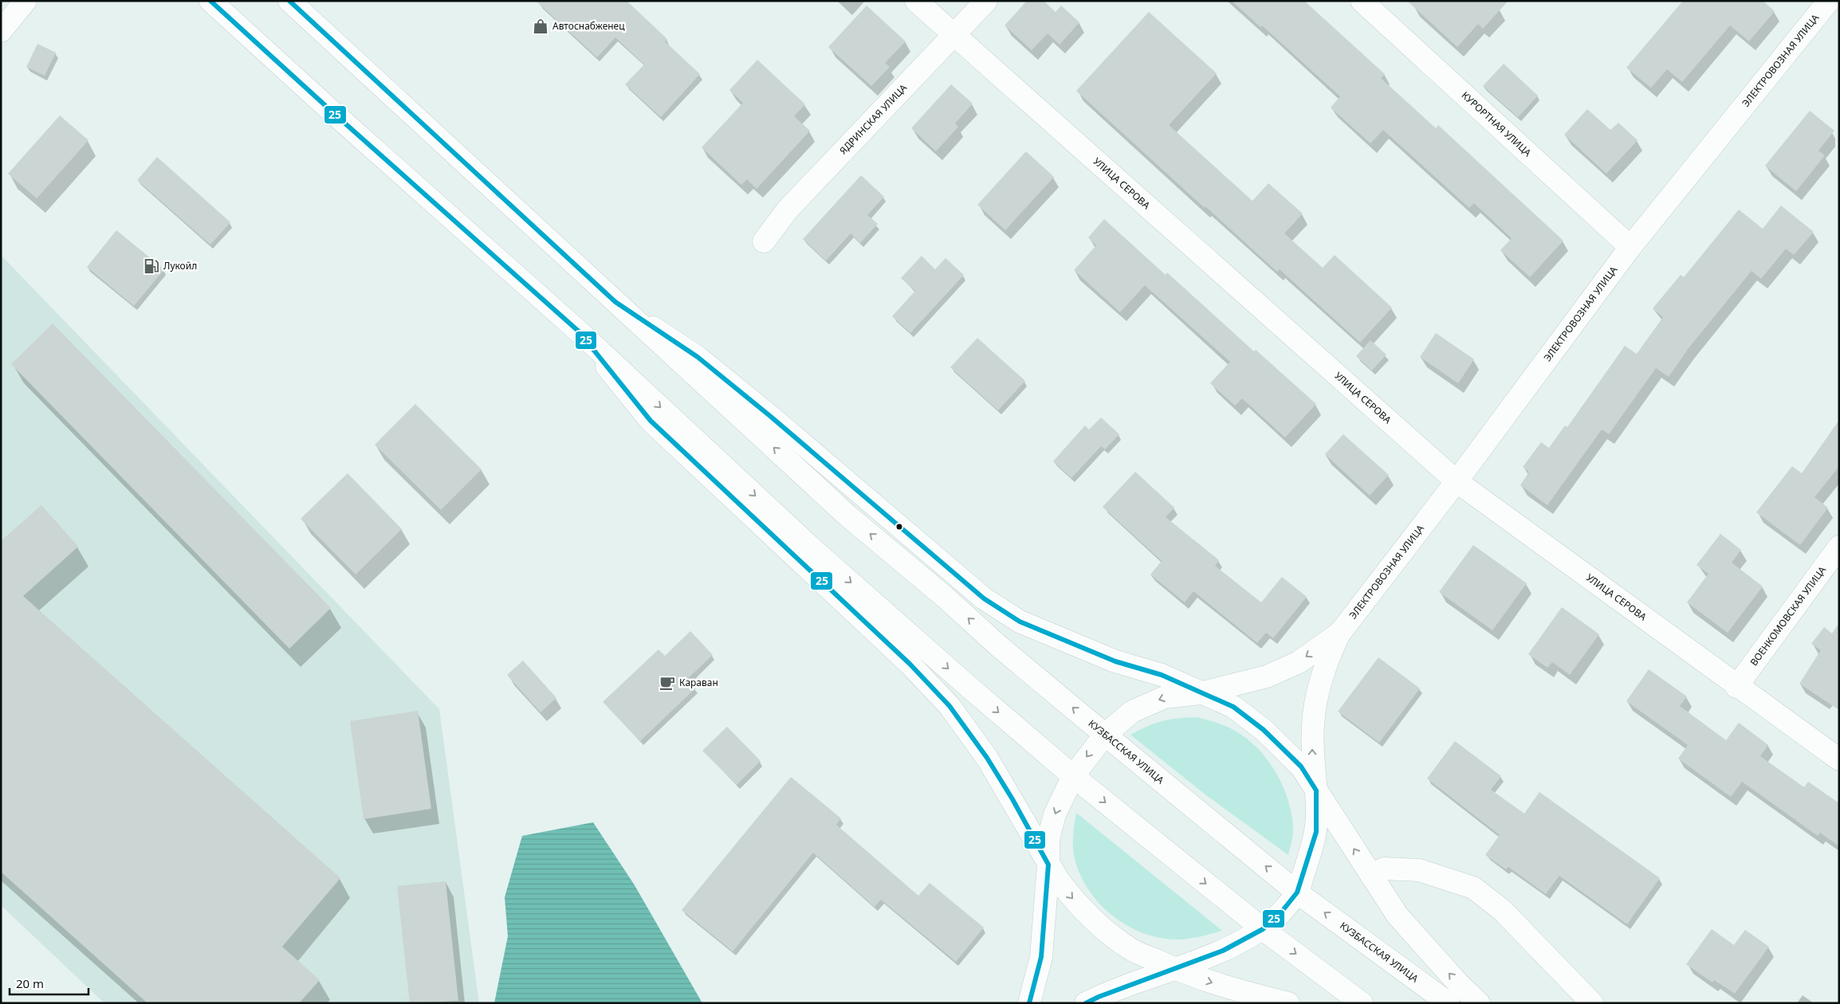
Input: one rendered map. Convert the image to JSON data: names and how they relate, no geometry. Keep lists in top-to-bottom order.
{
  "streets": {
    "street": [
      "ЭЛЕКТРОВОЗНАЯ УЛИЦА",
      "ЯДРИНСКАЯ УЛИЦА",
      "КУРОРТНАЯ УЛИЦА",
      "УЛИЦА СЕРОВА",
      "ВОЕНКОМОВСКАЯ УЛИЦА",
      "КУЗБАССКАЯ УЛИЦА"
    ]
  },
  "crossings": [
    ["ЭЛЕКТРОВОЗНАЯ УЛИЦА", "КУРОРТНАЯ УЛИЦА"],
    ["ЭЛЕКТРОВОЗНАЯ УЛИЦА", "УЛИЦА СЕРОВА"],
    ["ЯДРИНСКАЯ УЛИЦА", "УЛИЦА СЕРОВА"],
    ["УЛИЦА СЕРОВА", "ВОЕНКОМОВСКАЯ УЛИЦА"]
  ],
  "places": {
    "shop": ["Автоснабженец"],
    "fuel station": ["Лукойл"],
    "cafe": ["Караван"]
  },
  "lines": ["transit line 25"],
  "scale_bar": "20 m"
}
